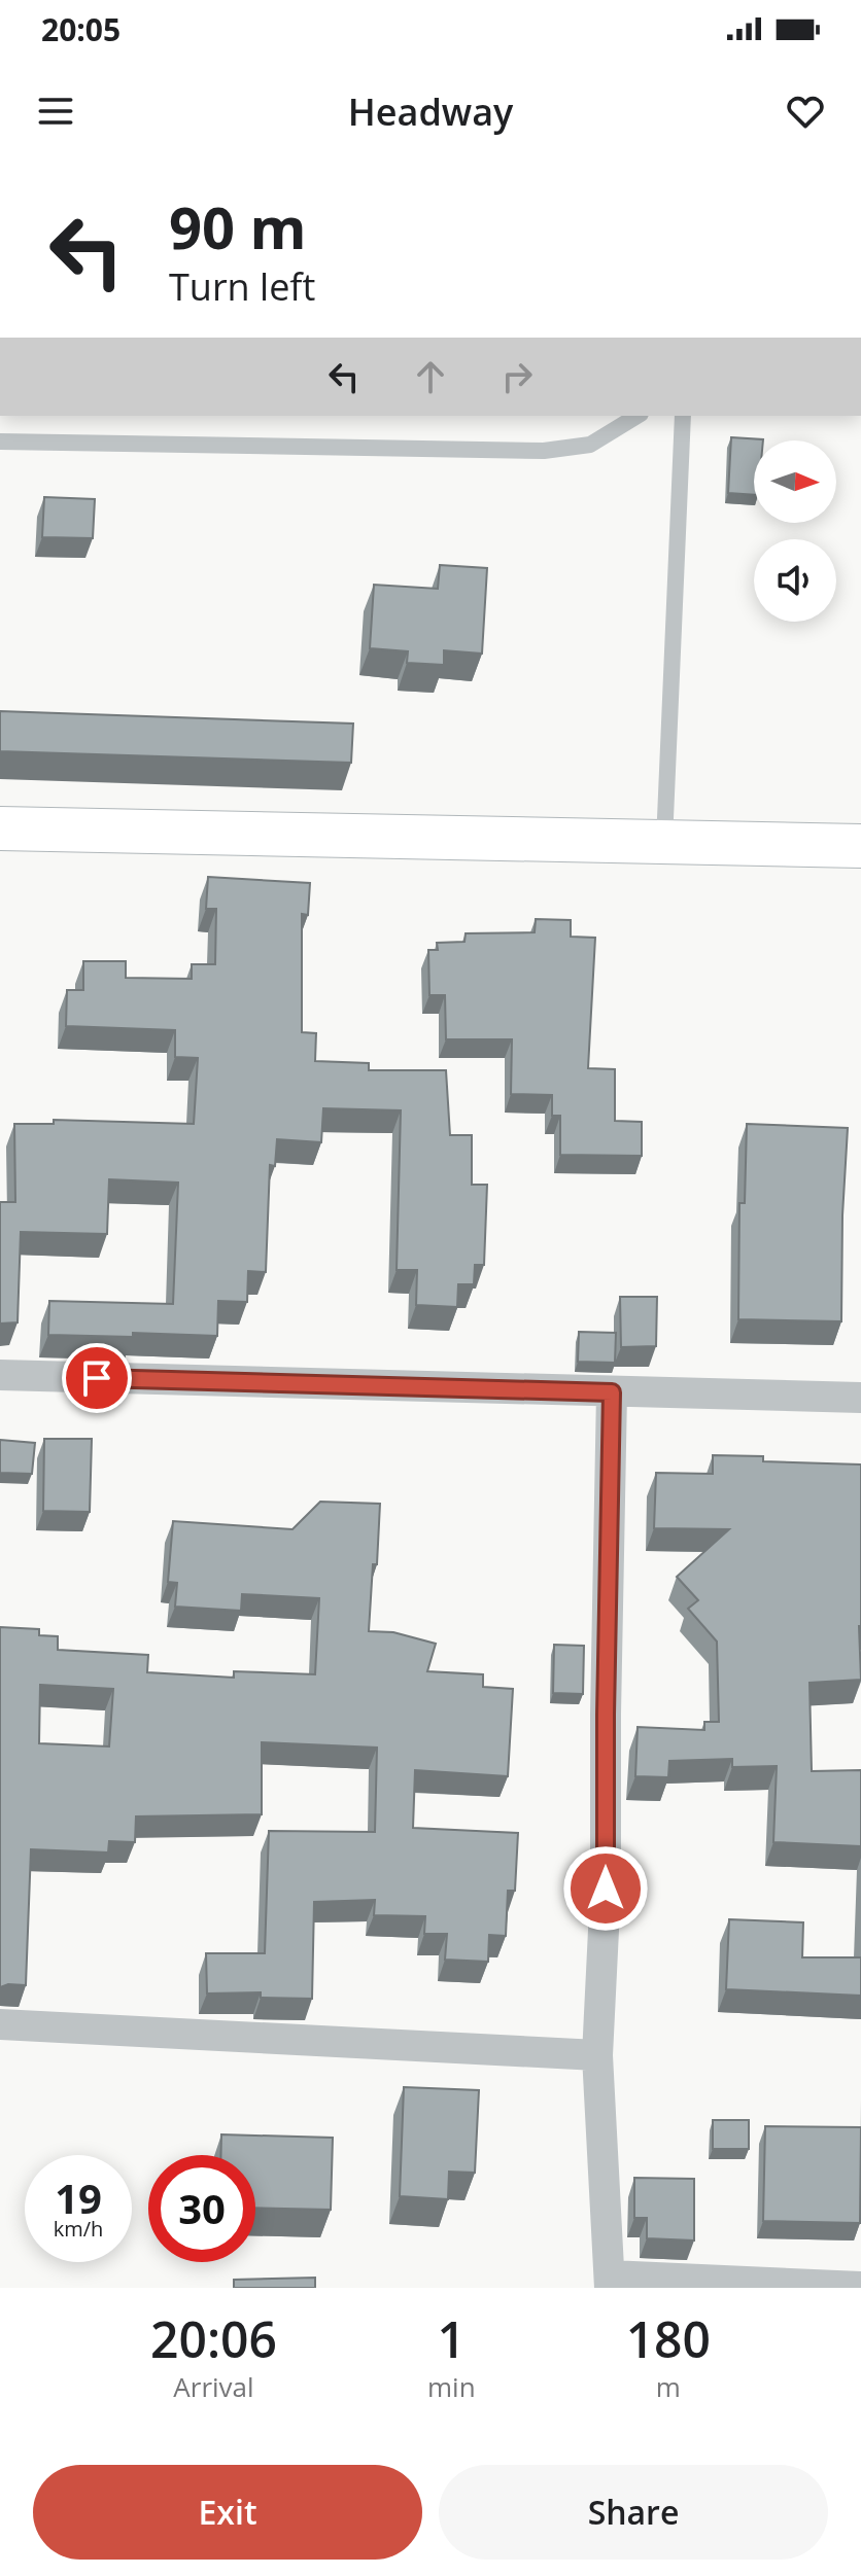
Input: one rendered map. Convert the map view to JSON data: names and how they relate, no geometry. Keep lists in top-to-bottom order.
{
  "north": "right",
  "page": {
    "status": "20:05",
    "header": "Headway",
    "turn": ["90 m", "Turn left"],
    "speed": "19 km/h",
    "limit": "30",
    "eta": [
      "20:06",
      "Arrival",
      "1",
      "min",
      "180",
      "m"
    ],
    "buttons": ["Exit", "Share"]
  }
}
